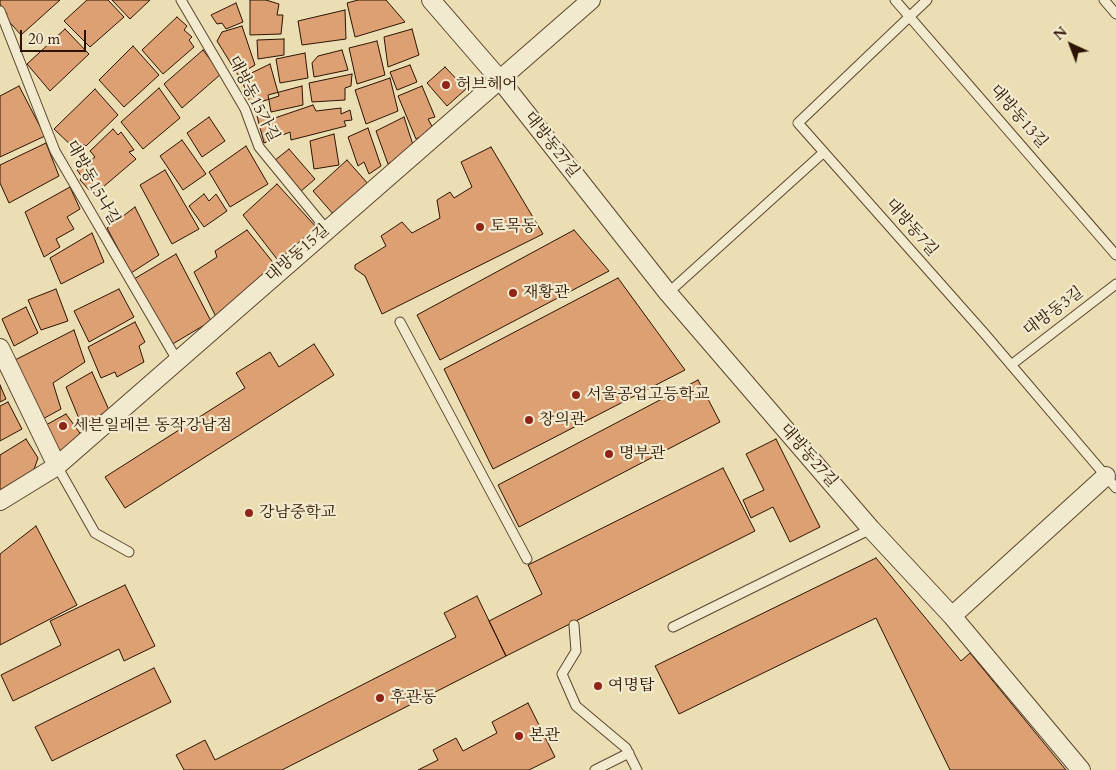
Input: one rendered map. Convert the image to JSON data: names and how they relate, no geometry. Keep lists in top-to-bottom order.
{
  "streets": {
    "street": ["대방동27길", "대방동15길"],
    "lane": [
      "대방동15가길",
      "대방동13길",
      "대방동15나길",
      "대방동7길",
      "대방동3길"
    ]
  },
  "crossings": [
    ["대방동15가길", "대방동15길"],
    ["대방동13길", "대방동7길"],
    ["대방동27길", "대방동15길"],
    ["대방동15나길", "대방동15길"],
    ["대방동7길", "대방동3길"]
  ],
  "places": [
    "허브헤어",
    "토목동",
    "재황관",
    "서울공업고등학교",
    "창의관",
    "세븐일레븐 동작강남점",
    "명부관",
    "강남중학교",
    "여명탑",
    "후관동",
    "본관"
  ],
  "scale_bar": "20 m",
  "north": "top left"
}
